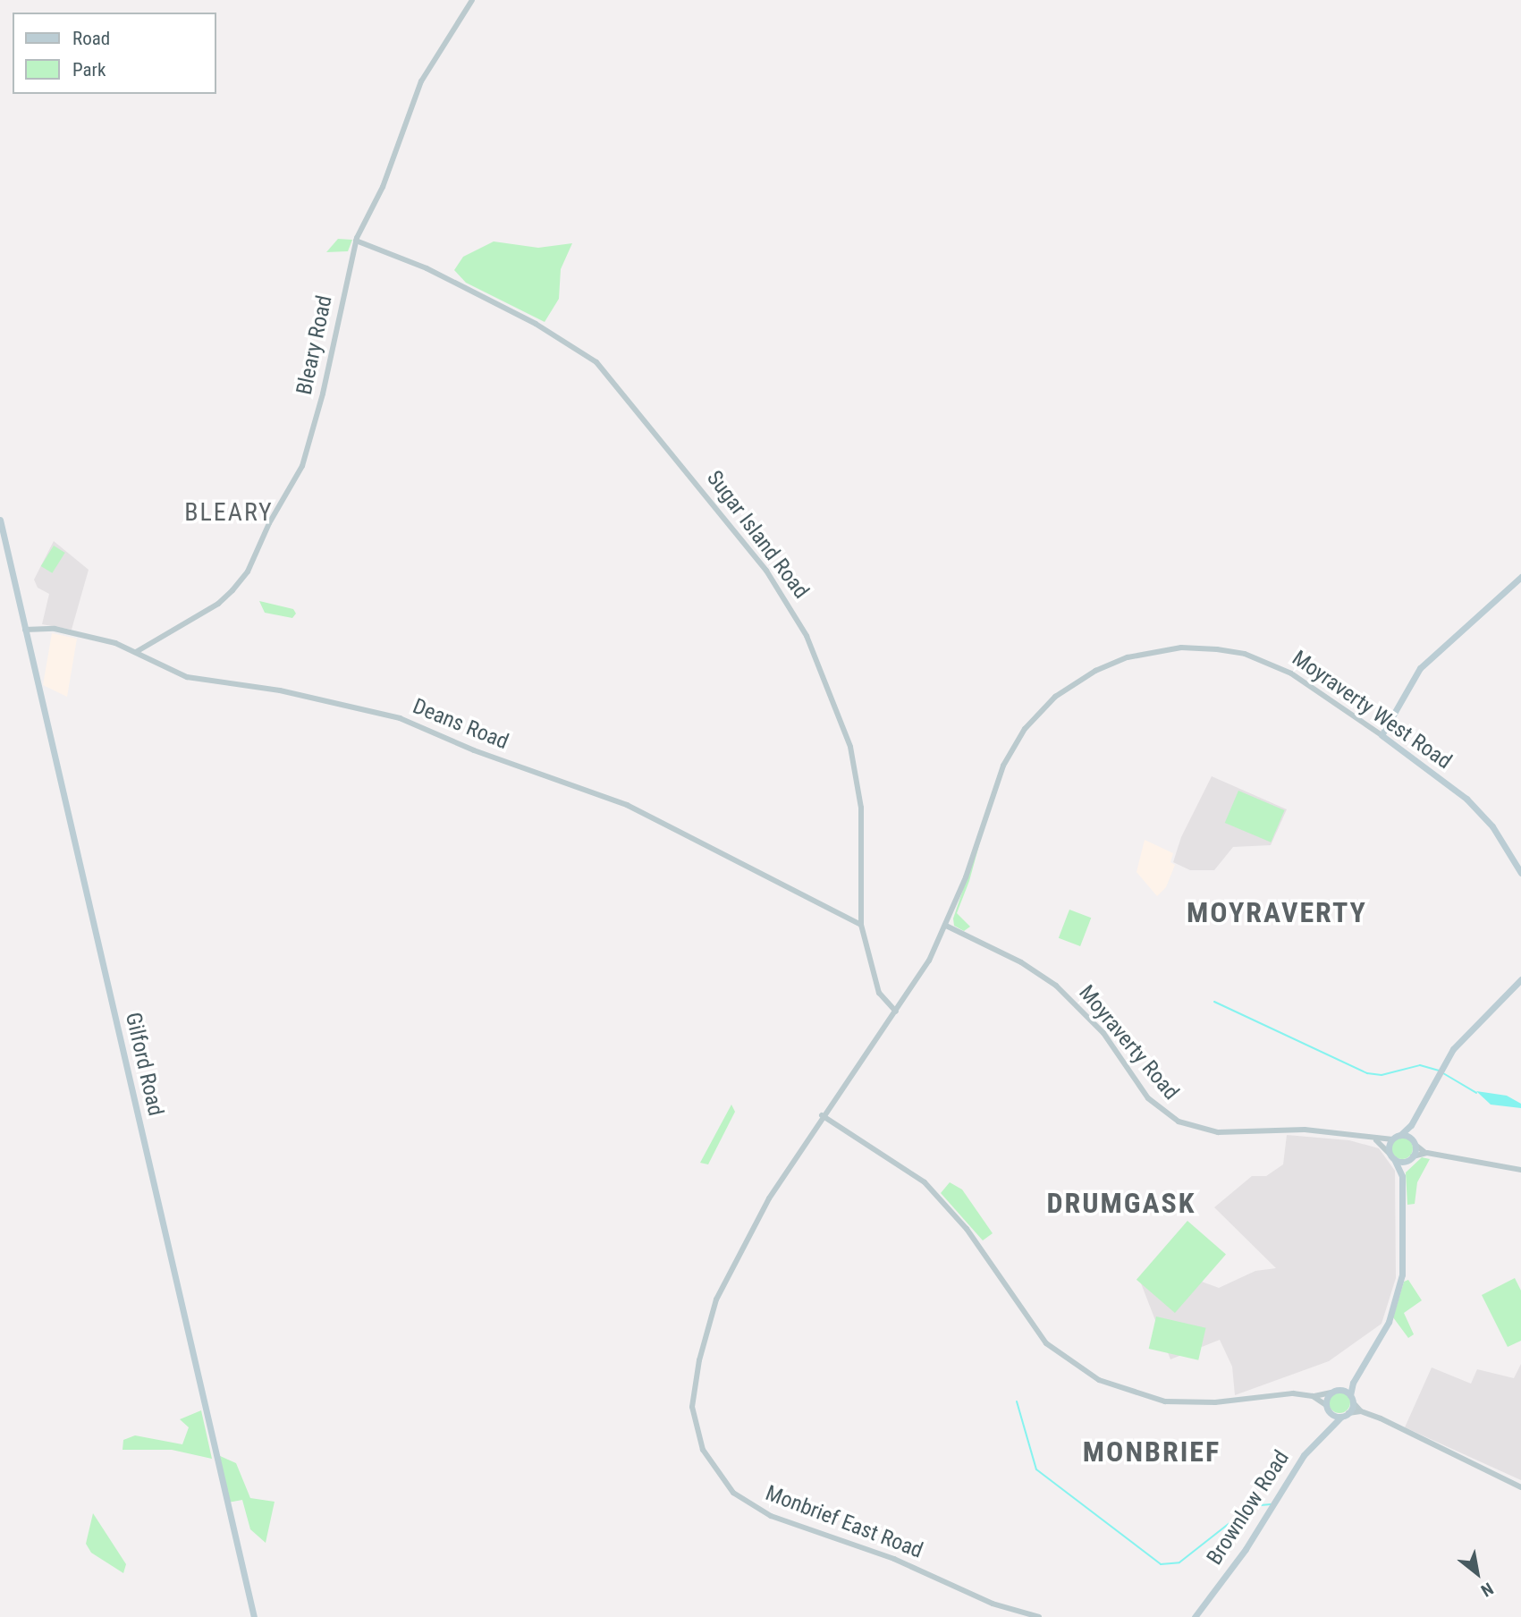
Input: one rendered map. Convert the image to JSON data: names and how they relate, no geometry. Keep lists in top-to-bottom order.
{
  "streets": {
    "main road": ["Moyraverty West Road", "Gilford Road", "Brownlow Road"],
    "street": [
      "Bleary Road",
      "Sugar Island Road",
      "Deans Road",
      "Moyraverty Road",
      "Monbrief East Road"
    ]
  },
  "crossings": [
    ["Bleary Road", "Sugar Island Road"],
    ["Bleary Road", "Deans Road"],
    ["Sugar Island Road", "Moyraverty West Road"],
    ["Sugar Island Road", "Deans Road"],
    ["Sugar Island Road", "Monbrief East Road"],
    ["Moyraverty West Road", "Moyraverty Road"],
    ["Moyraverty West Road", "Monbrief East Road"],
    ["Deans Road", "Gilford Road"]
  ],
  "districts": [
    "BLEARY",
    "MOYRAVERTY",
    "DRUMGASK",
    "MONBRIEF"
  ],
  "legend": ["Road", "Park"],
  "north": "bottom right"
}
